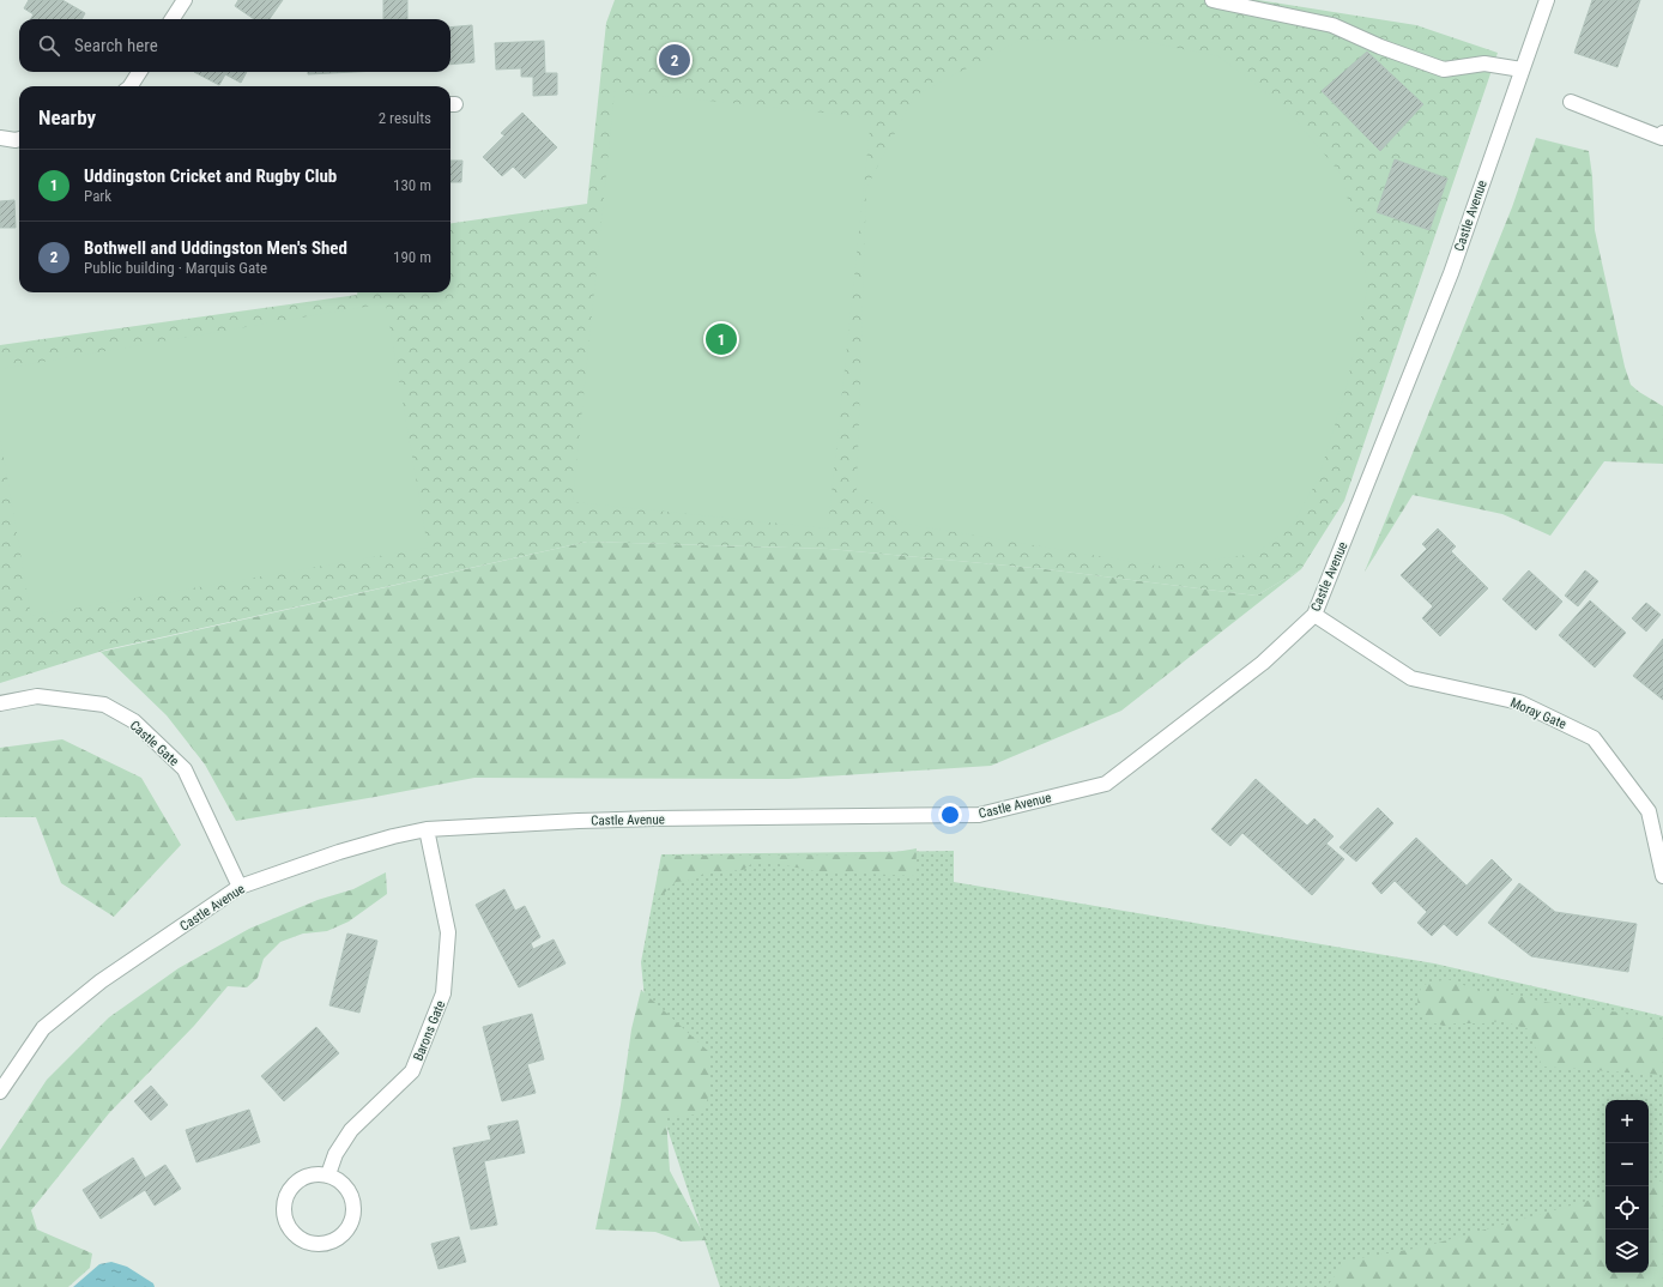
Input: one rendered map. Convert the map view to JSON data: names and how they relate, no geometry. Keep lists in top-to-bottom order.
{
  "streets": {
    "street": [
      "Castle Avenue",
      "Moray Gate",
      "Castle Gate",
      "Barons Gate"
    ]
  },
  "crossings": [
    ["Castle Avenue", "Moray Gate"],
    ["Castle Avenue", "Castle Gate"],
    ["Castle Avenue", "Barons Gate"]
  ],
  "page": {
    "search": "Search here",
    "pins": ["2", "1"],
    "heading": ["Nearby", "2 results"],
    "list": [
      {
        "mark": "1",
        "name": "Uddingston Cricket and Rugby Club",
        "note": "Park",
        "value": "130 m"
      },
      {
        "mark": "2",
        "name": "Bothwell and Uddingston Men's Shed",
        "note": "Public building · Marquis Gate",
        "value": "190 m"
      }
    ],
    "map_buttons": ["+", "−"]
  }
}
